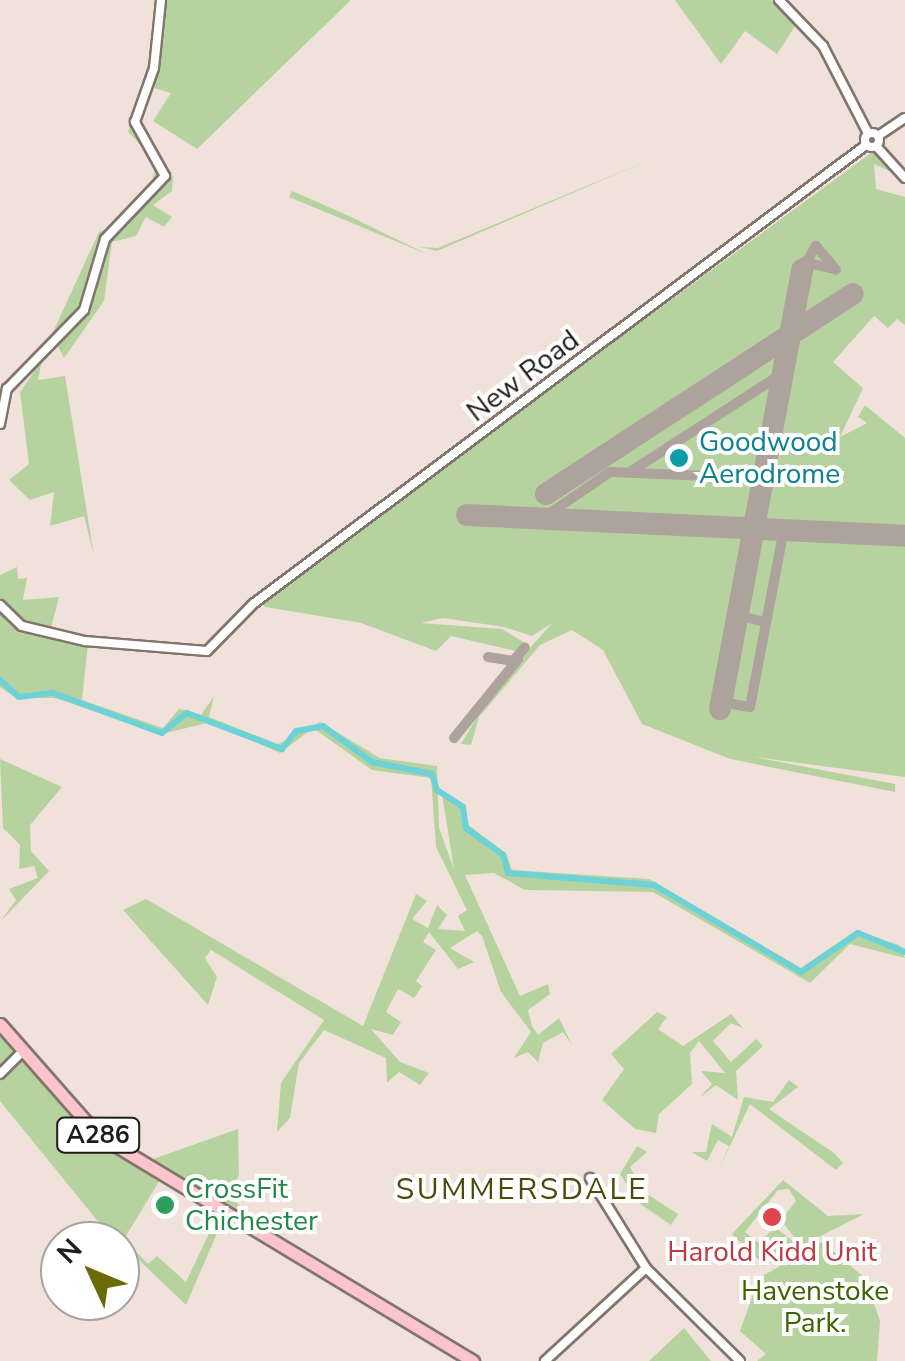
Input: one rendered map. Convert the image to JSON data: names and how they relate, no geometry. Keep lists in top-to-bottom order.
{
  "streets": {
    "main road": ["A286"],
    "street": ["New Road"]
  },
  "districts": ["SUMMERSDALE"],
  "parks": ["Havenstoke Park."],
  "places": ["Goodwood Aerodrome", "CrossFit Chichester", "Harold Kidd Unit"],
  "north": "top left"
}
